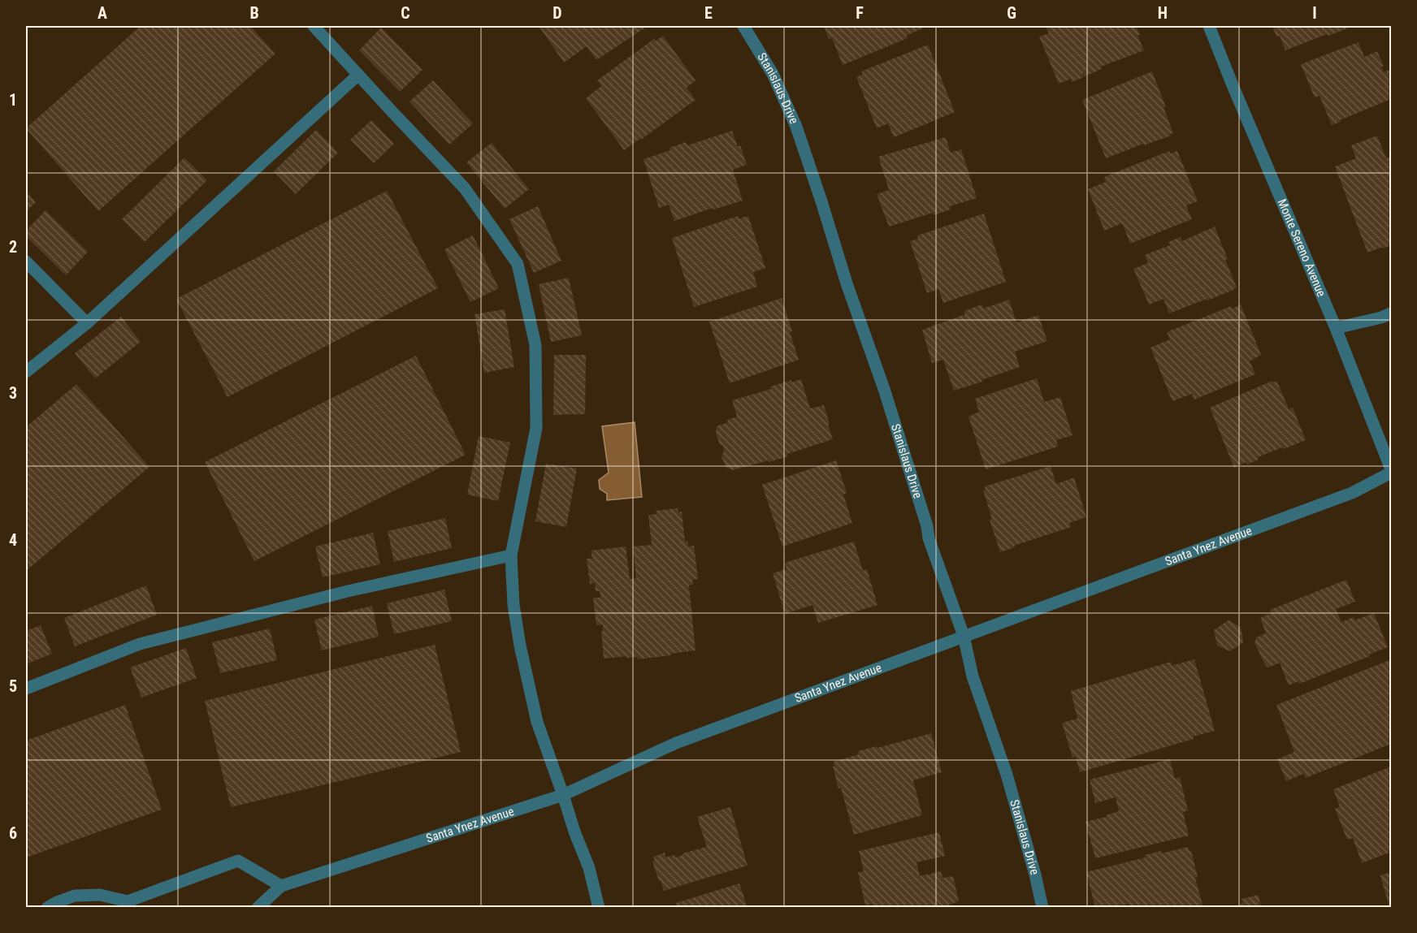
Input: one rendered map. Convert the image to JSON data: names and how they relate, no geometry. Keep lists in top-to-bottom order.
{
  "streets": {
    "street": ["Stanislaus Drive", "Monte Sereno Avenue", "Santa Ynez Avenue"]
  },
  "crossings": [
    ["Stanislaus Drive", "Santa Ynez Avenue"],
    ["Monte Sereno Avenue", "Santa Ynez Avenue"]
  ],
  "grid": {
    "columns": [
      "A",
      "B",
      "C",
      "D",
      "E",
      "F",
      "G",
      "H",
      "I"
    ],
    "rows": [
      "1",
      "2",
      "3",
      "4",
      "5",
      "6"
    ]
  }
}
